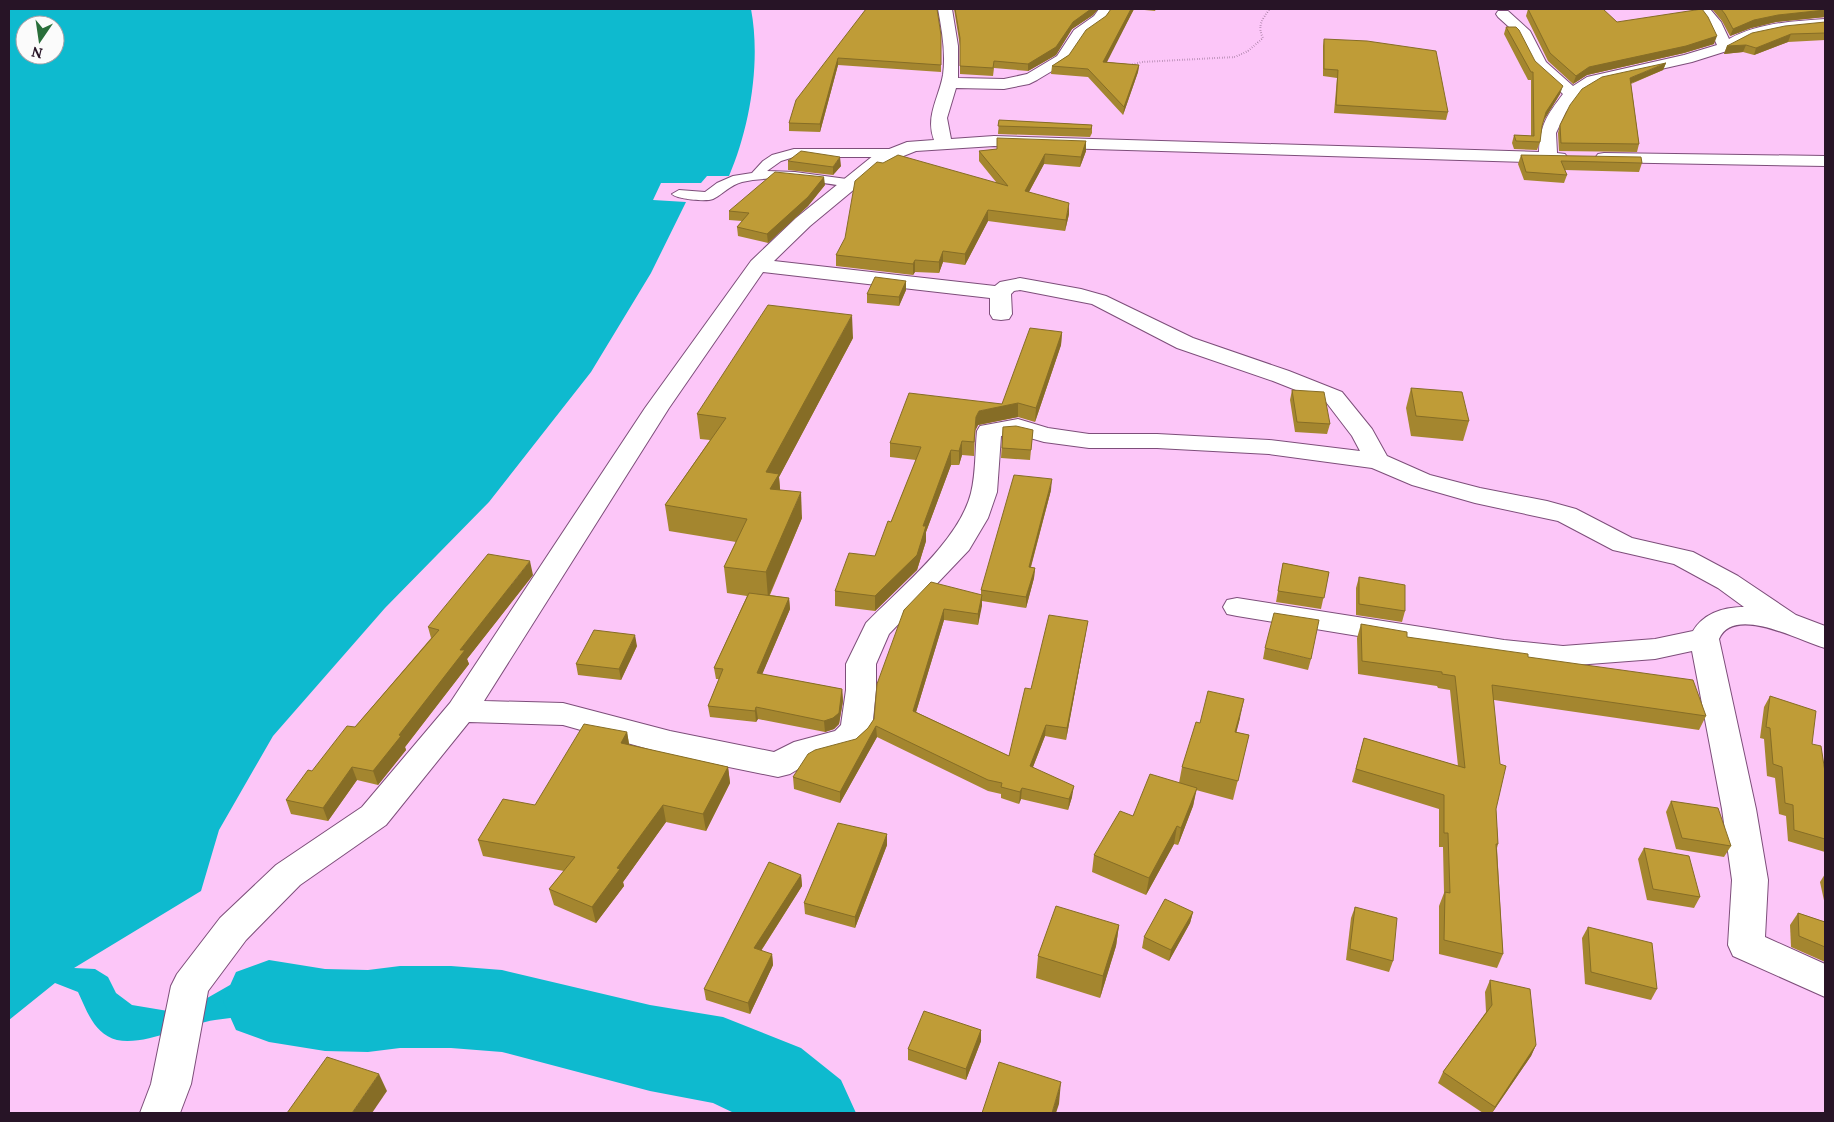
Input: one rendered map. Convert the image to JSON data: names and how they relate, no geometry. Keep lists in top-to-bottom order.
{
  "north": "bottom"
}
